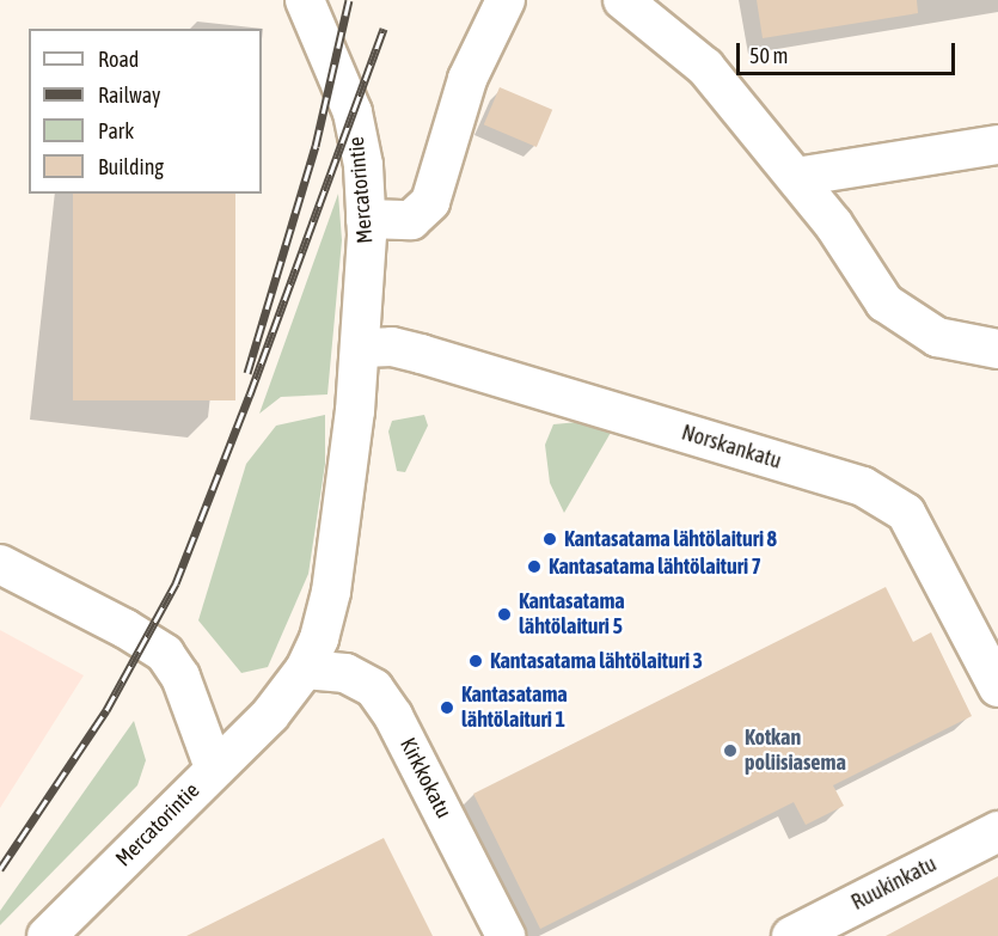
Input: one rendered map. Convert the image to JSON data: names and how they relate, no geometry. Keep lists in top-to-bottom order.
{
  "streets": {
    "main road": ["Ruukinkatu"],
    "street": ["Mercatorintie", "Norskankatu", "Kirkkokatu"]
  },
  "crossings": [
    ["Mercatorintie", "Norskankatu"],
    ["Mercatorintie", "Kirkkokatu"]
  ],
  "places": [
    "Kantasatama lähtölaituri 8",
    "Kantasatama lähtölaituri 7",
    "Kantasatama lähtölaituri 5",
    "Kantasatama lähtölaituri 3",
    "Kantasatama lähtölaituri 1",
    "Kotkan poliisiasema"
  ],
  "legend": [
    "Road",
    "Railway",
    "Park",
    "Building"
  ],
  "scale_bar": "50 m"
}
